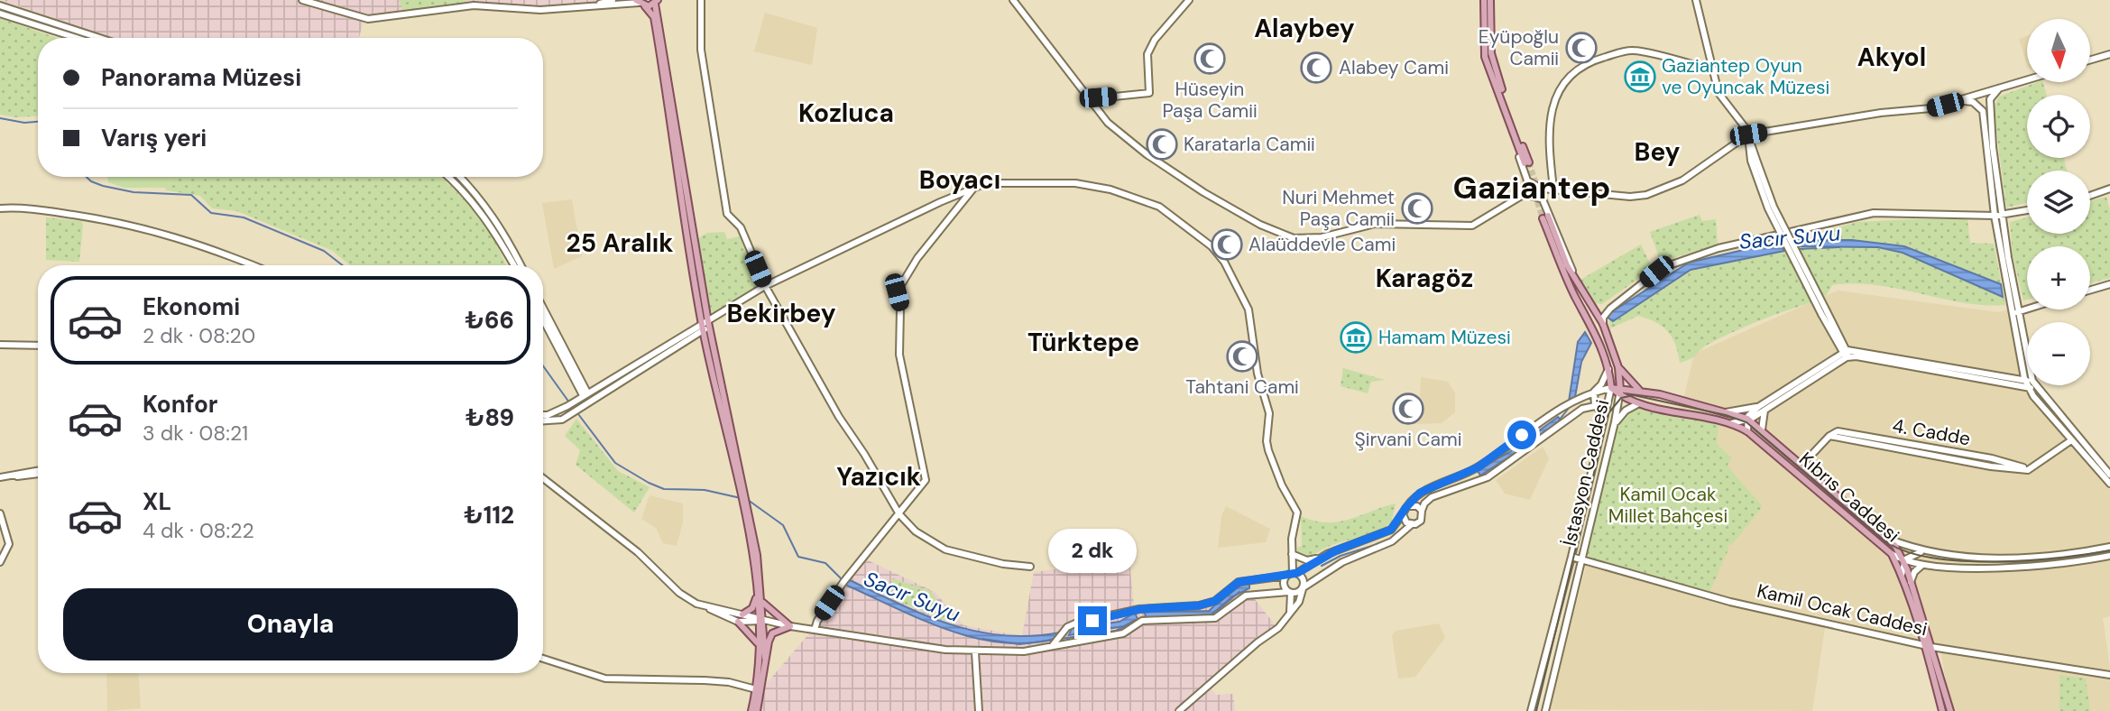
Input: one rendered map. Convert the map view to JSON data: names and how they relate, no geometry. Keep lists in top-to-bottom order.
{
  "streets": {
    "main road": ["İstasyon Caddesi", "Kıbrıs Caddesi"],
    "street": ["4. Cadde", "Kamil Ocak Caddesi"]
  },
  "crossings": [
    ["İstasyon Caddesi", "Kıbrıs Caddesi"],
    ["İstasyon Caddesi", "Kamil Ocak Caddesi"],
    ["Kıbrıs Caddesi", "Kamil Ocak Caddesi"]
  ],
  "districts": [
    "Alaybey",
    "Akyol",
    "Kozluca",
    "Bey",
    "Boyacı",
    "Gaziantep",
    "25 Aralık",
    "Karagöz",
    "Bekirbey",
    "Türktepe",
    "Yazıcık"
  ],
  "water": ["Sacır Suyu"],
  "parks": ["Kamil Ocak Millet Bahçesi"],
  "places": {
    "mosque": [
      "Eyüpoğlu Camii",
      "Hüseyin Paşa Camii",
      "Alabey Cami",
      "Karatarla Camii",
      "Nuri Mehmet Paşa Camii",
      "Alaüddevle Cami",
      "Tahtani Cami",
      "Şirvani Cami"
    ],
    "museum": ["Gaziantep Oyun ve Oyuncak Müzesi", "Hamam Müzesi"]
  },
  "north": "bottom",
  "page": {
    "map_buttons": ["+", "−"],
    "banner": ["Panorama Müzesi", "Varış yeri"],
    "list": [
      {
        "name": "Ekonomi",
        "note": "2 dk · 08:20",
        "value": "₺66"
      },
      {
        "name": "Konfor",
        "note": "3 dk · 08:21",
        "value": "₺89"
      },
      {
        "name": "XL",
        "note": "4 dk · 08:22",
        "value": "₺112"
      }
    ],
    "bubble": "2 dk",
    "buttons": "Onayla"
  }
}
